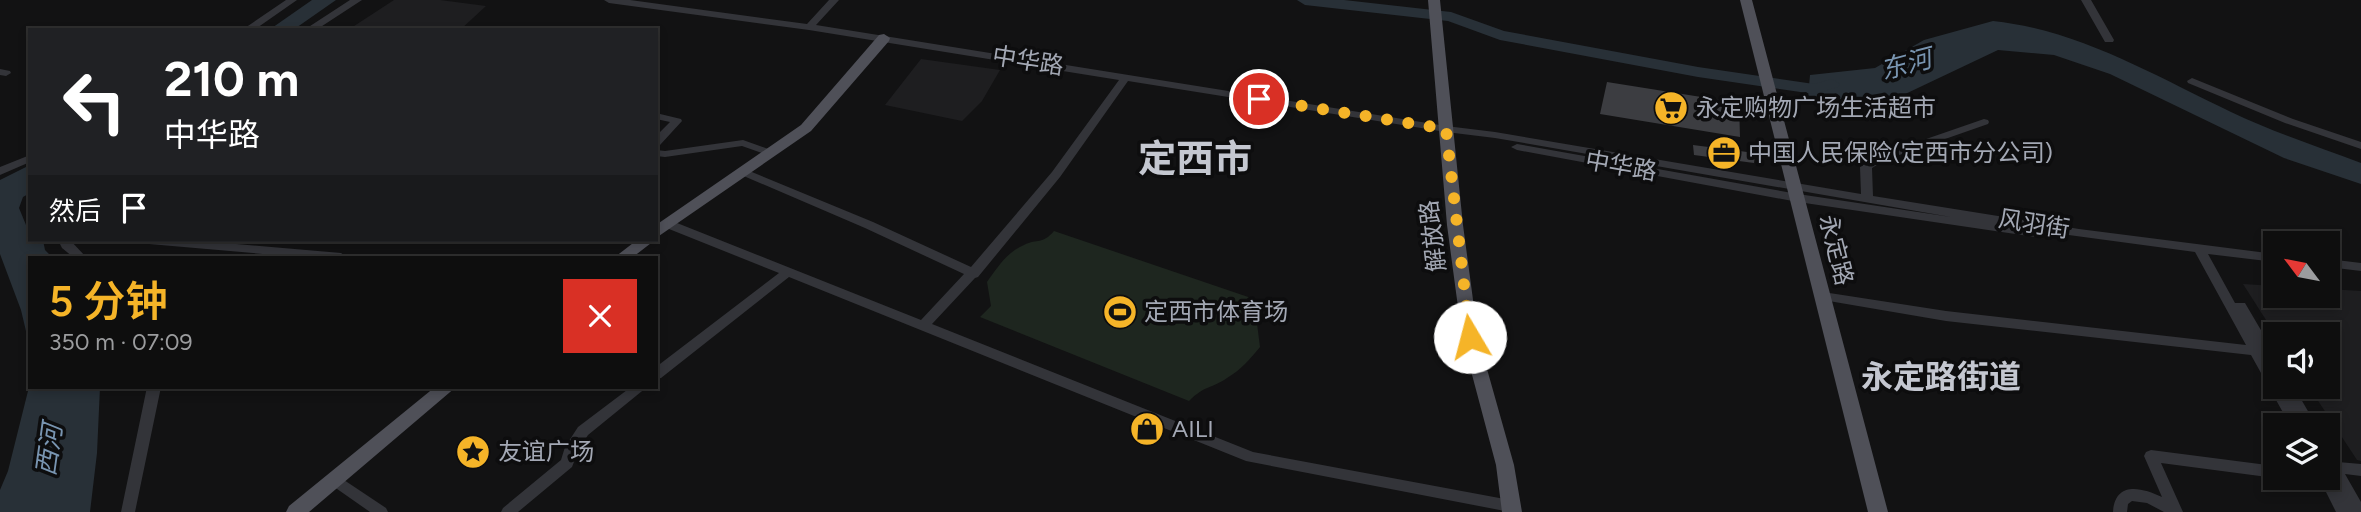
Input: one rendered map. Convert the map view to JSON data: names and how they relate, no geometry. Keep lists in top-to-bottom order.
{
  "streets": {
    "main road": ["解放路", "永定路"],
    "street": ["中华路", "风羽街"]
  },
  "crossings": [
    ["中华路", "风羽街"],
    ["中华路", "解放路"],
    ["中华路", "永定路"],
    ["风羽街", "永定路"]
  ],
  "districts": ["定西市", "永定路街道"],
  "water": ["东河", "西河"],
  "places": {
    "supermarket": ["永定购物广场生活超市"],
    "office": ["中国人民保险(定西市分公司)"],
    "sports": ["定西市体育场"],
    "shop": ["AILI"],
    "place": ["友谊广场"]
  },
  "north": "top left",
  "page": {
    "turn": ["210 m", "中华路"],
    "then": "然后",
    "heading": ["5 分钟", "350 m · 07:09"]
  }
}
